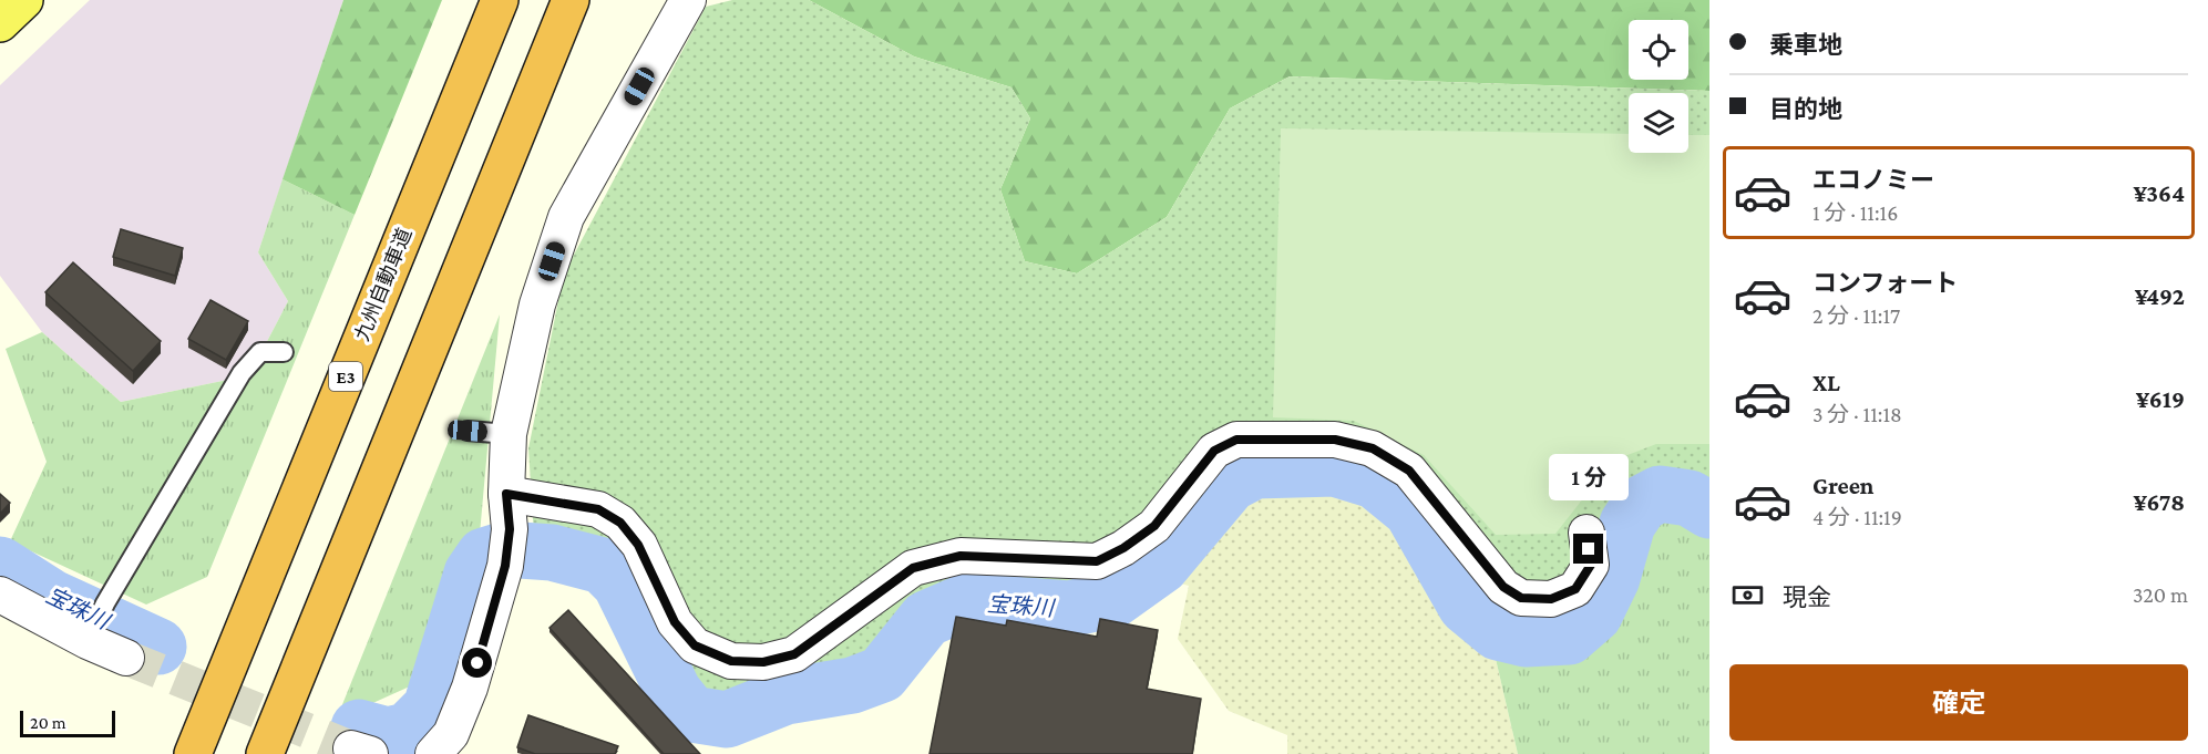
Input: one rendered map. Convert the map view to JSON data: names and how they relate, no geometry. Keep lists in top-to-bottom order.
{
  "streets": {
    "highway": ["九州自動車道", "E3"]
  },
  "water": ["宝珠川"],
  "scale_bar": "20 m",
  "page": {
    "banner": ["乗車地", "目的地"],
    "list": [
      {
        "name": "エコノミー",
        "note": "1 分 · 11:16",
        "value": "¥364"
      },
      {
        "name": "コンフォート",
        "note": "2 分 · 11:17",
        "value": "¥492"
      },
      {
        "name": "XL",
        "note": "3 分 · 11:18",
        "value": "¥619"
      },
      {
        "name": "Green",
        "note": "4 分 · 11:19",
        "value": "¥678"
      }
    ],
    "bubble": "1 分",
    "pay": ["現金", "320 m"],
    "buttons": "確定",
    "scale": "20 m"
  }
}
